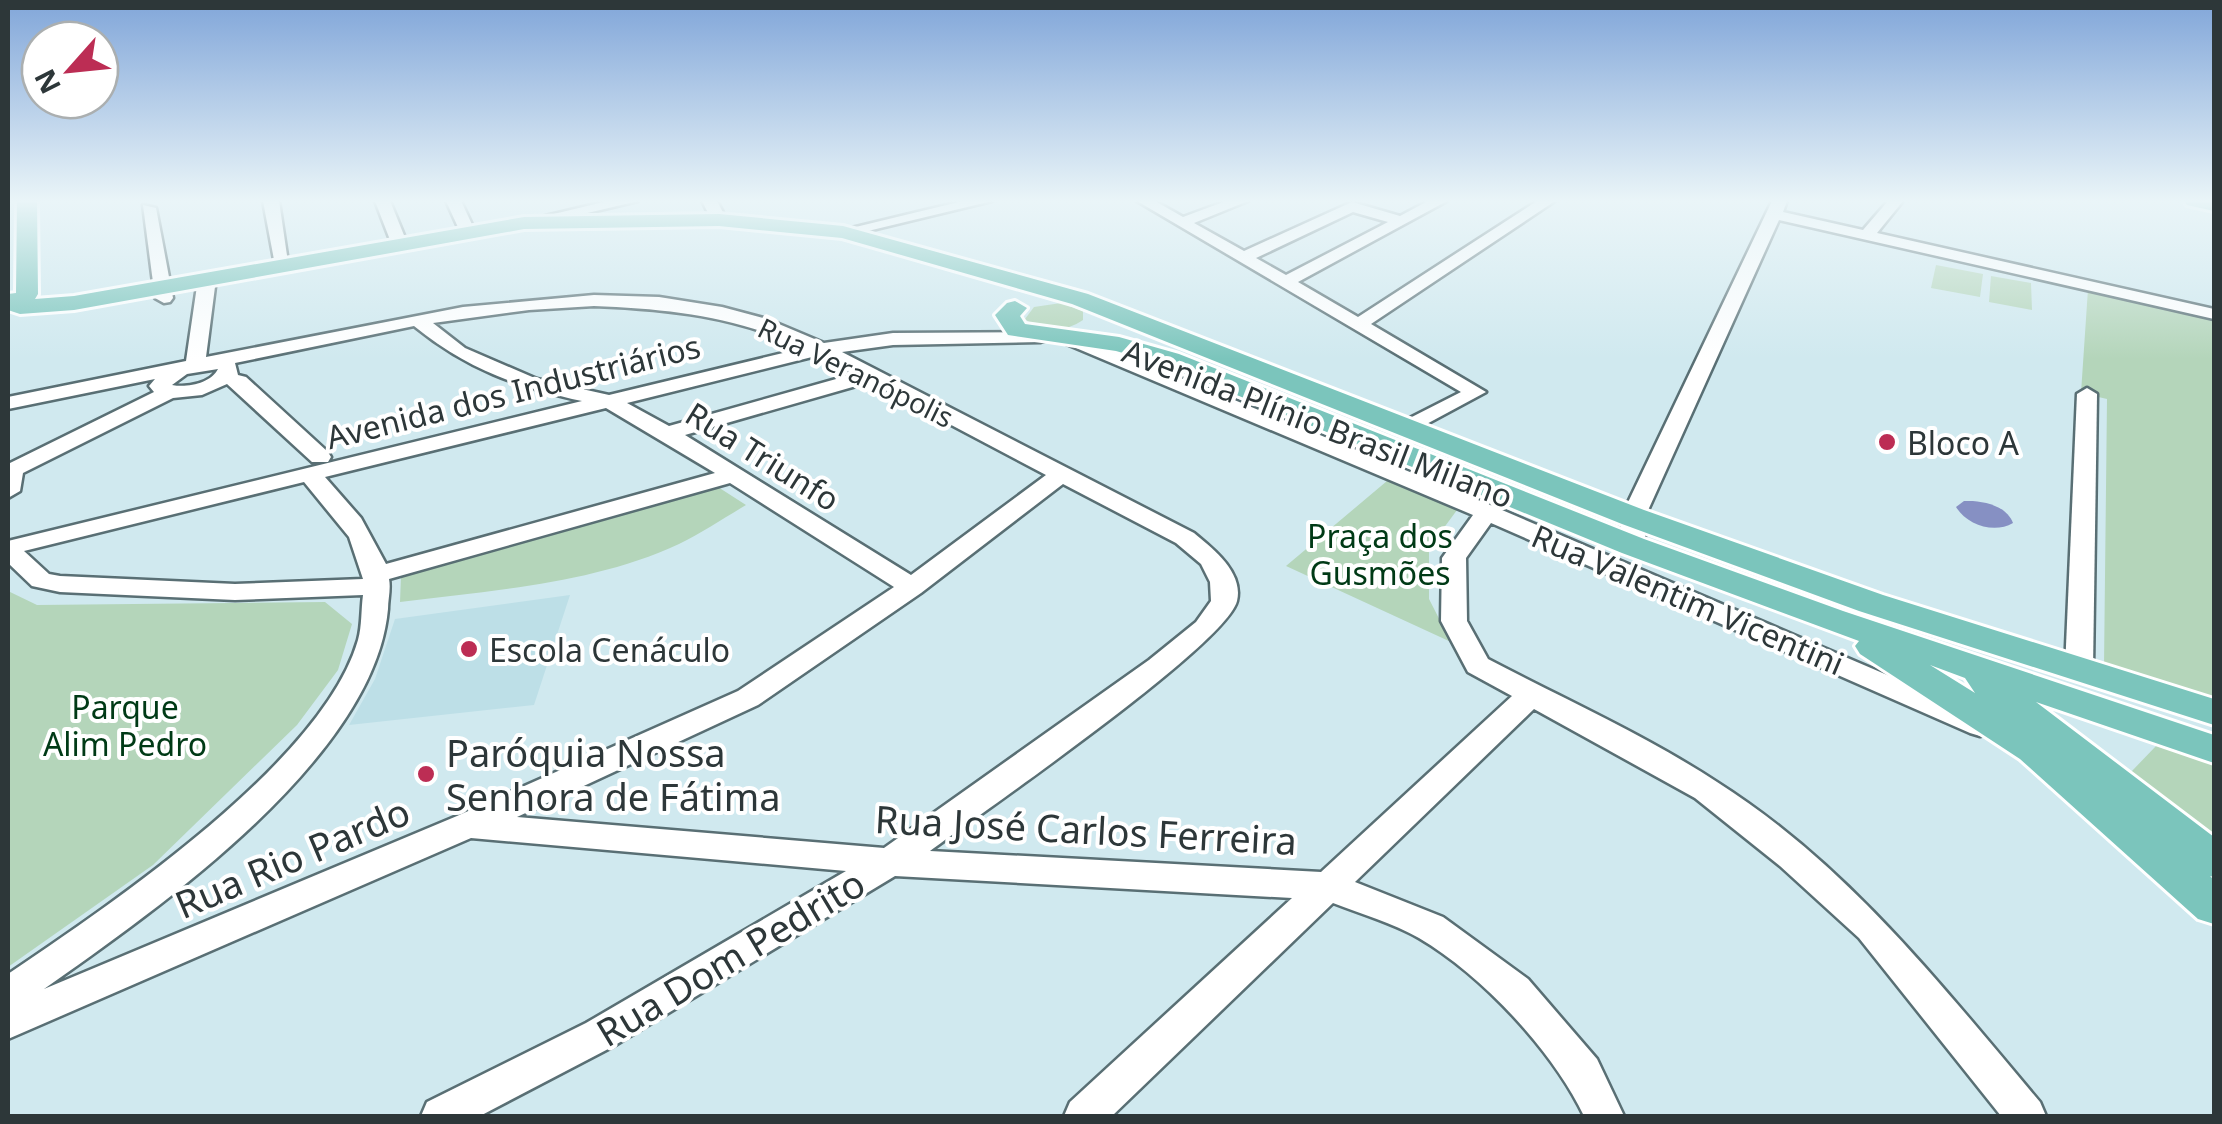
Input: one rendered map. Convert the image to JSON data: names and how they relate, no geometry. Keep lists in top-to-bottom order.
{
  "streets": {
    "main road": ["Avenida dos Industriários", "Avenida Plínio Brasil Milano"],
    "street": [
      "Rua Veranópolis",
      "Rua Triunfo",
      "Rua Valentim Vicentini",
      "Rua José Carlos Ferreira",
      "Rua Rio Pardo",
      "Rua Dom Pedrito"
    ]
  },
  "crossings": [
    ["Rua Veranópolis", "Avenida dos Industriários"],
    ["Rua Veranópolis", "Rua Triunfo"],
    ["Rua Veranópolis", "Rua Rio Pardo"],
    ["Rua Veranópolis", "Rua Dom Pedrito"],
    ["Avenida dos Industriários", "Avenida Plínio Brasil Milano"],
    ["Avenida dos Industriários", "Rua Triunfo"],
    ["Avenida dos Industriários", "Rua Valentim Vicentini"],
    ["Avenida Plínio Brasil Milano", "Rua Valentim Vicentini"],
    ["Rua Triunfo", "Rua Rio Pardo"],
    ["Rua José Carlos Ferreira", "Rua Rio Pardo"],
    ["Rua José Carlos Ferreira", "Rua Dom Pedrito"]
  ],
  "parks": ["Praça dos Gusmões", "Parque Alim Pedro"],
  "places": ["Bloco A", "Escola Cenáculo", "Paróquia Nossa Senhora de Fátima"],
  "north": "bottom left"
}
